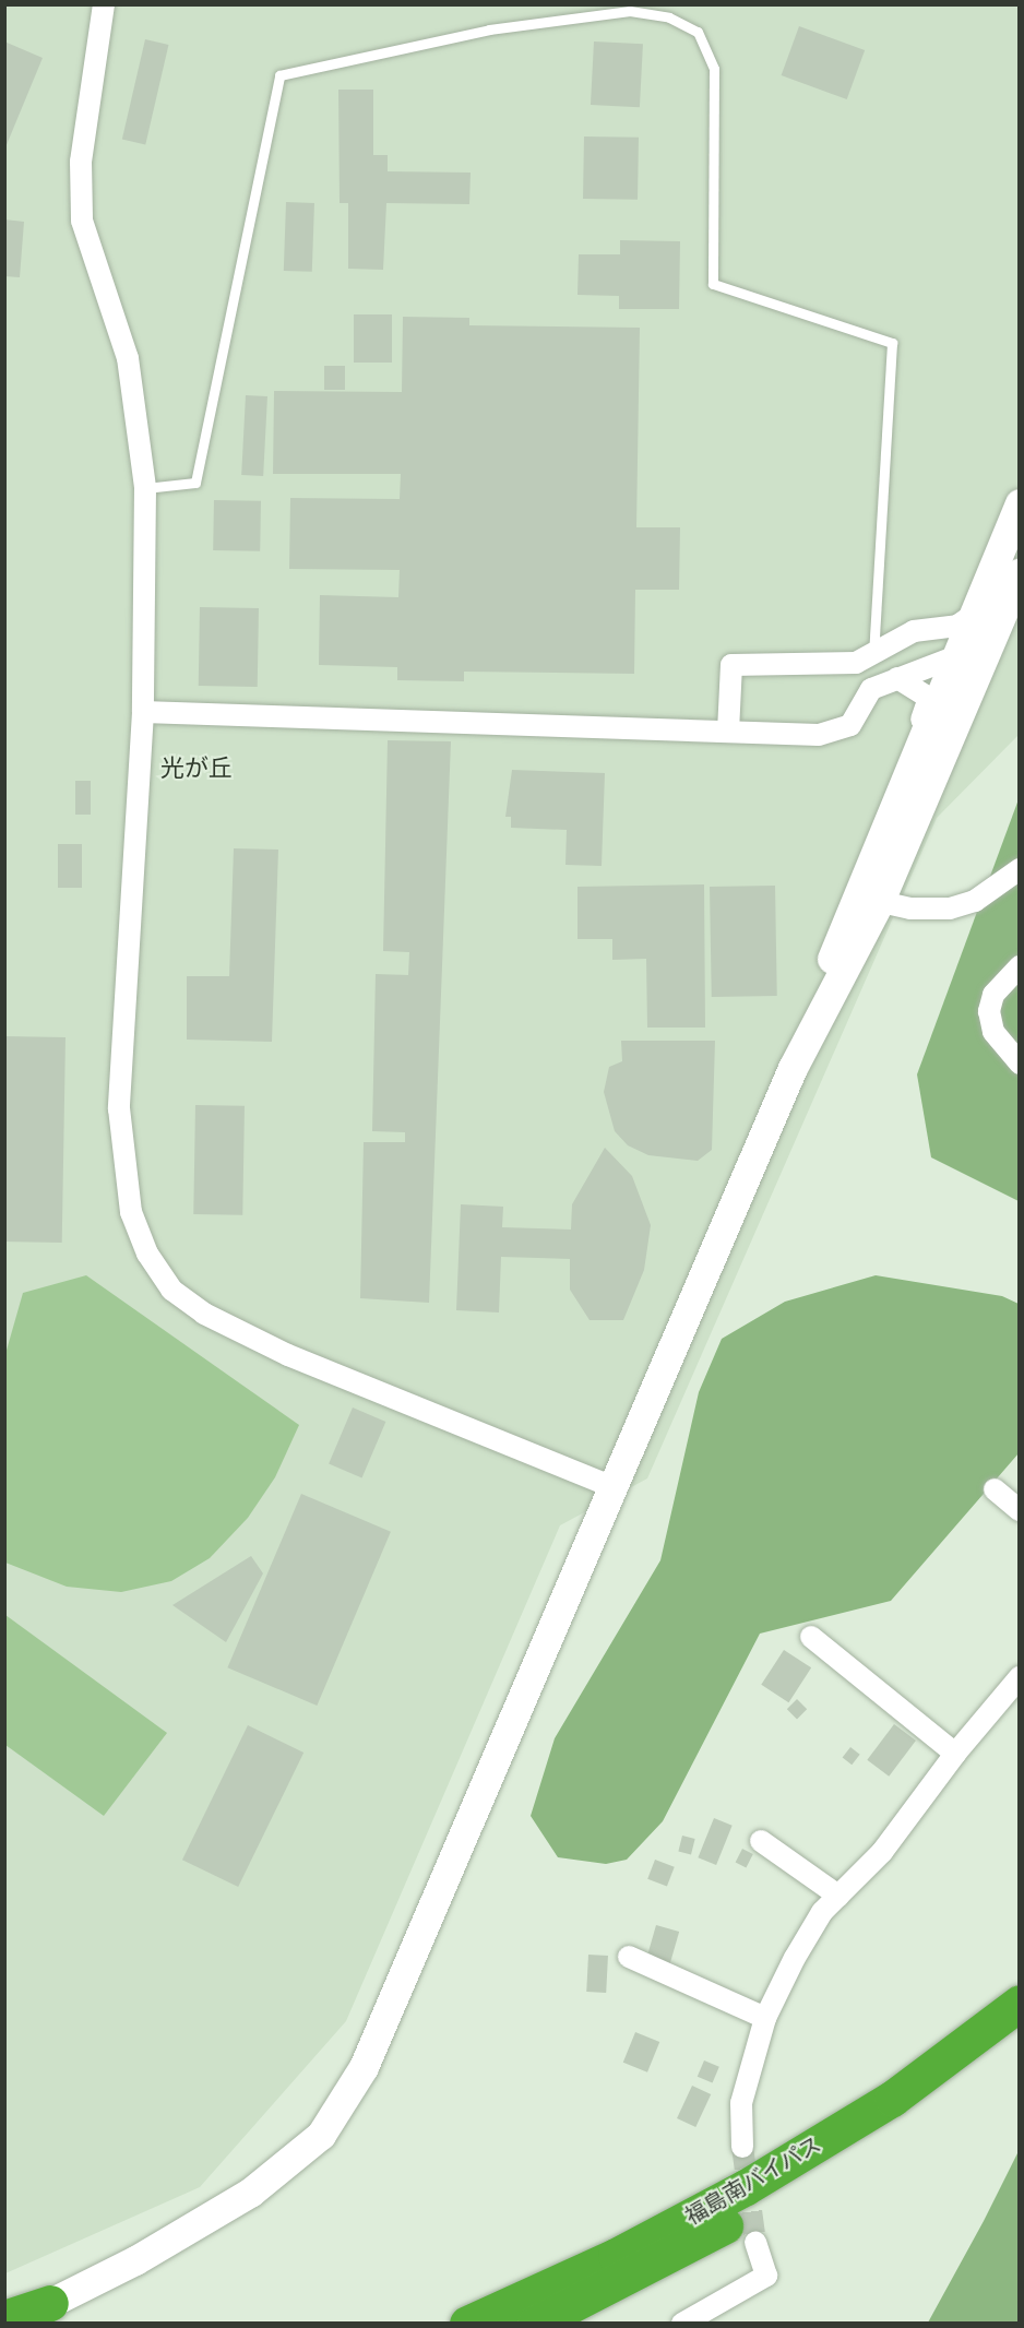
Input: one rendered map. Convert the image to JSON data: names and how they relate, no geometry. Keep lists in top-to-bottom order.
{
  "streets": {
    "highway": ["福島南バイパス"]
  },
  "districts": ["光が丘"]
}
